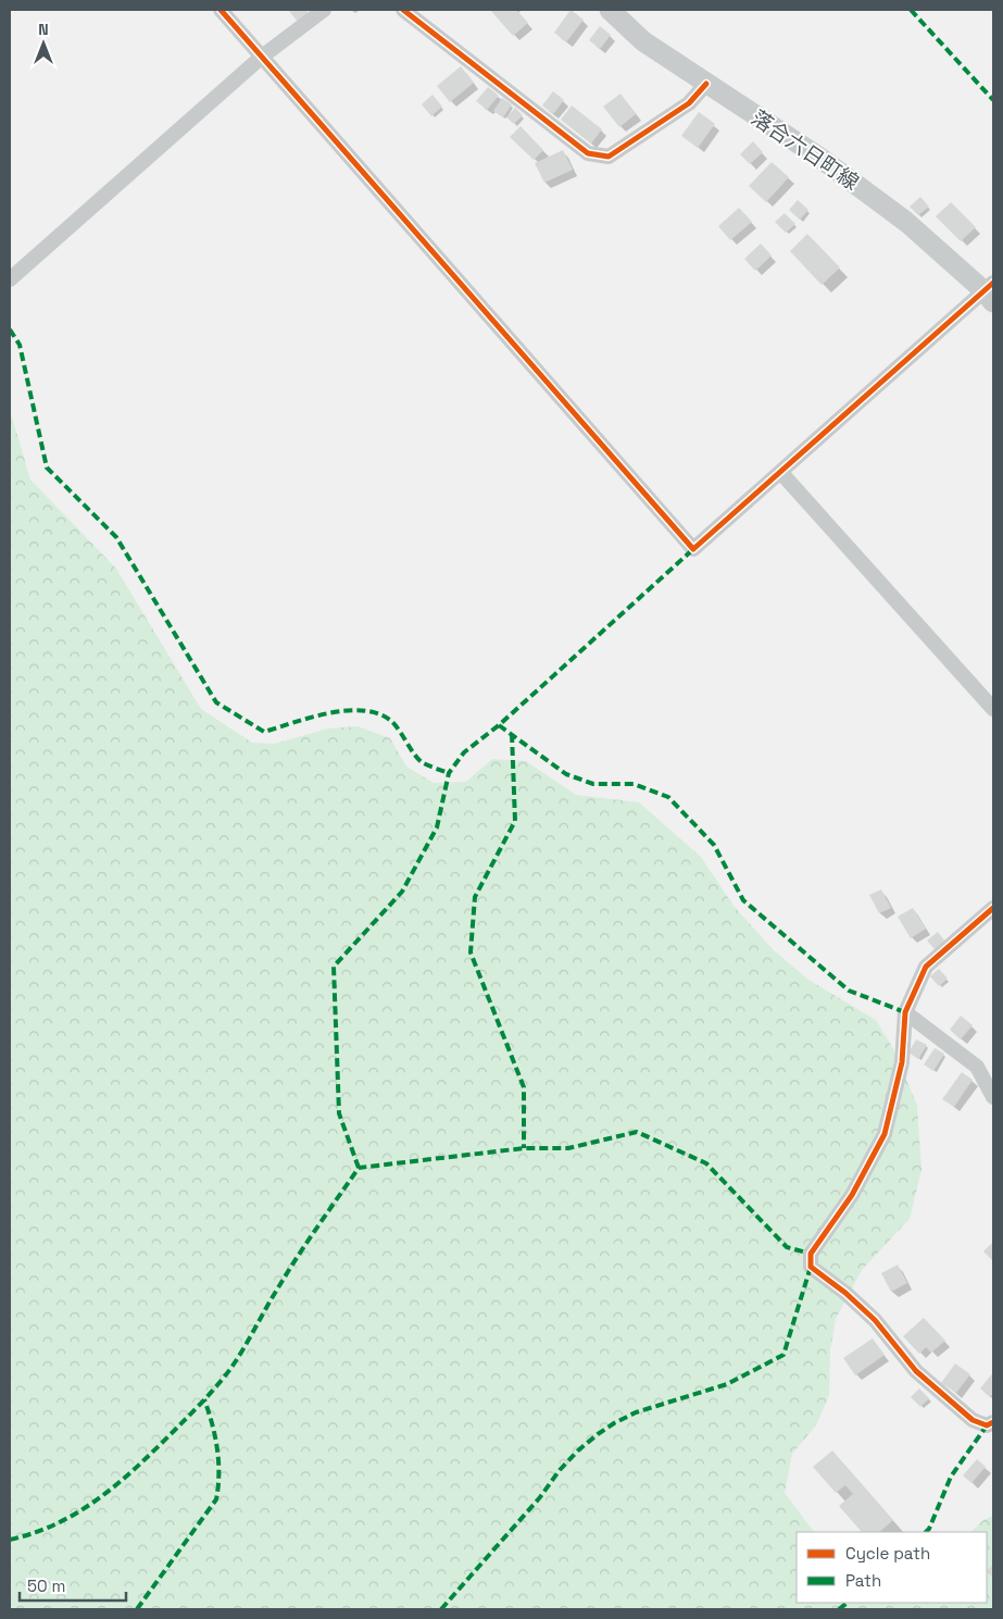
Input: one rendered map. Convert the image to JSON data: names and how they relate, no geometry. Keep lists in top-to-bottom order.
{
  "streets": {
    "main road": ["落合六日町線"]
  },
  "legend": ["Cycle path", "Path"],
  "scale_bar": "50 m",
  "north": "top"
}
